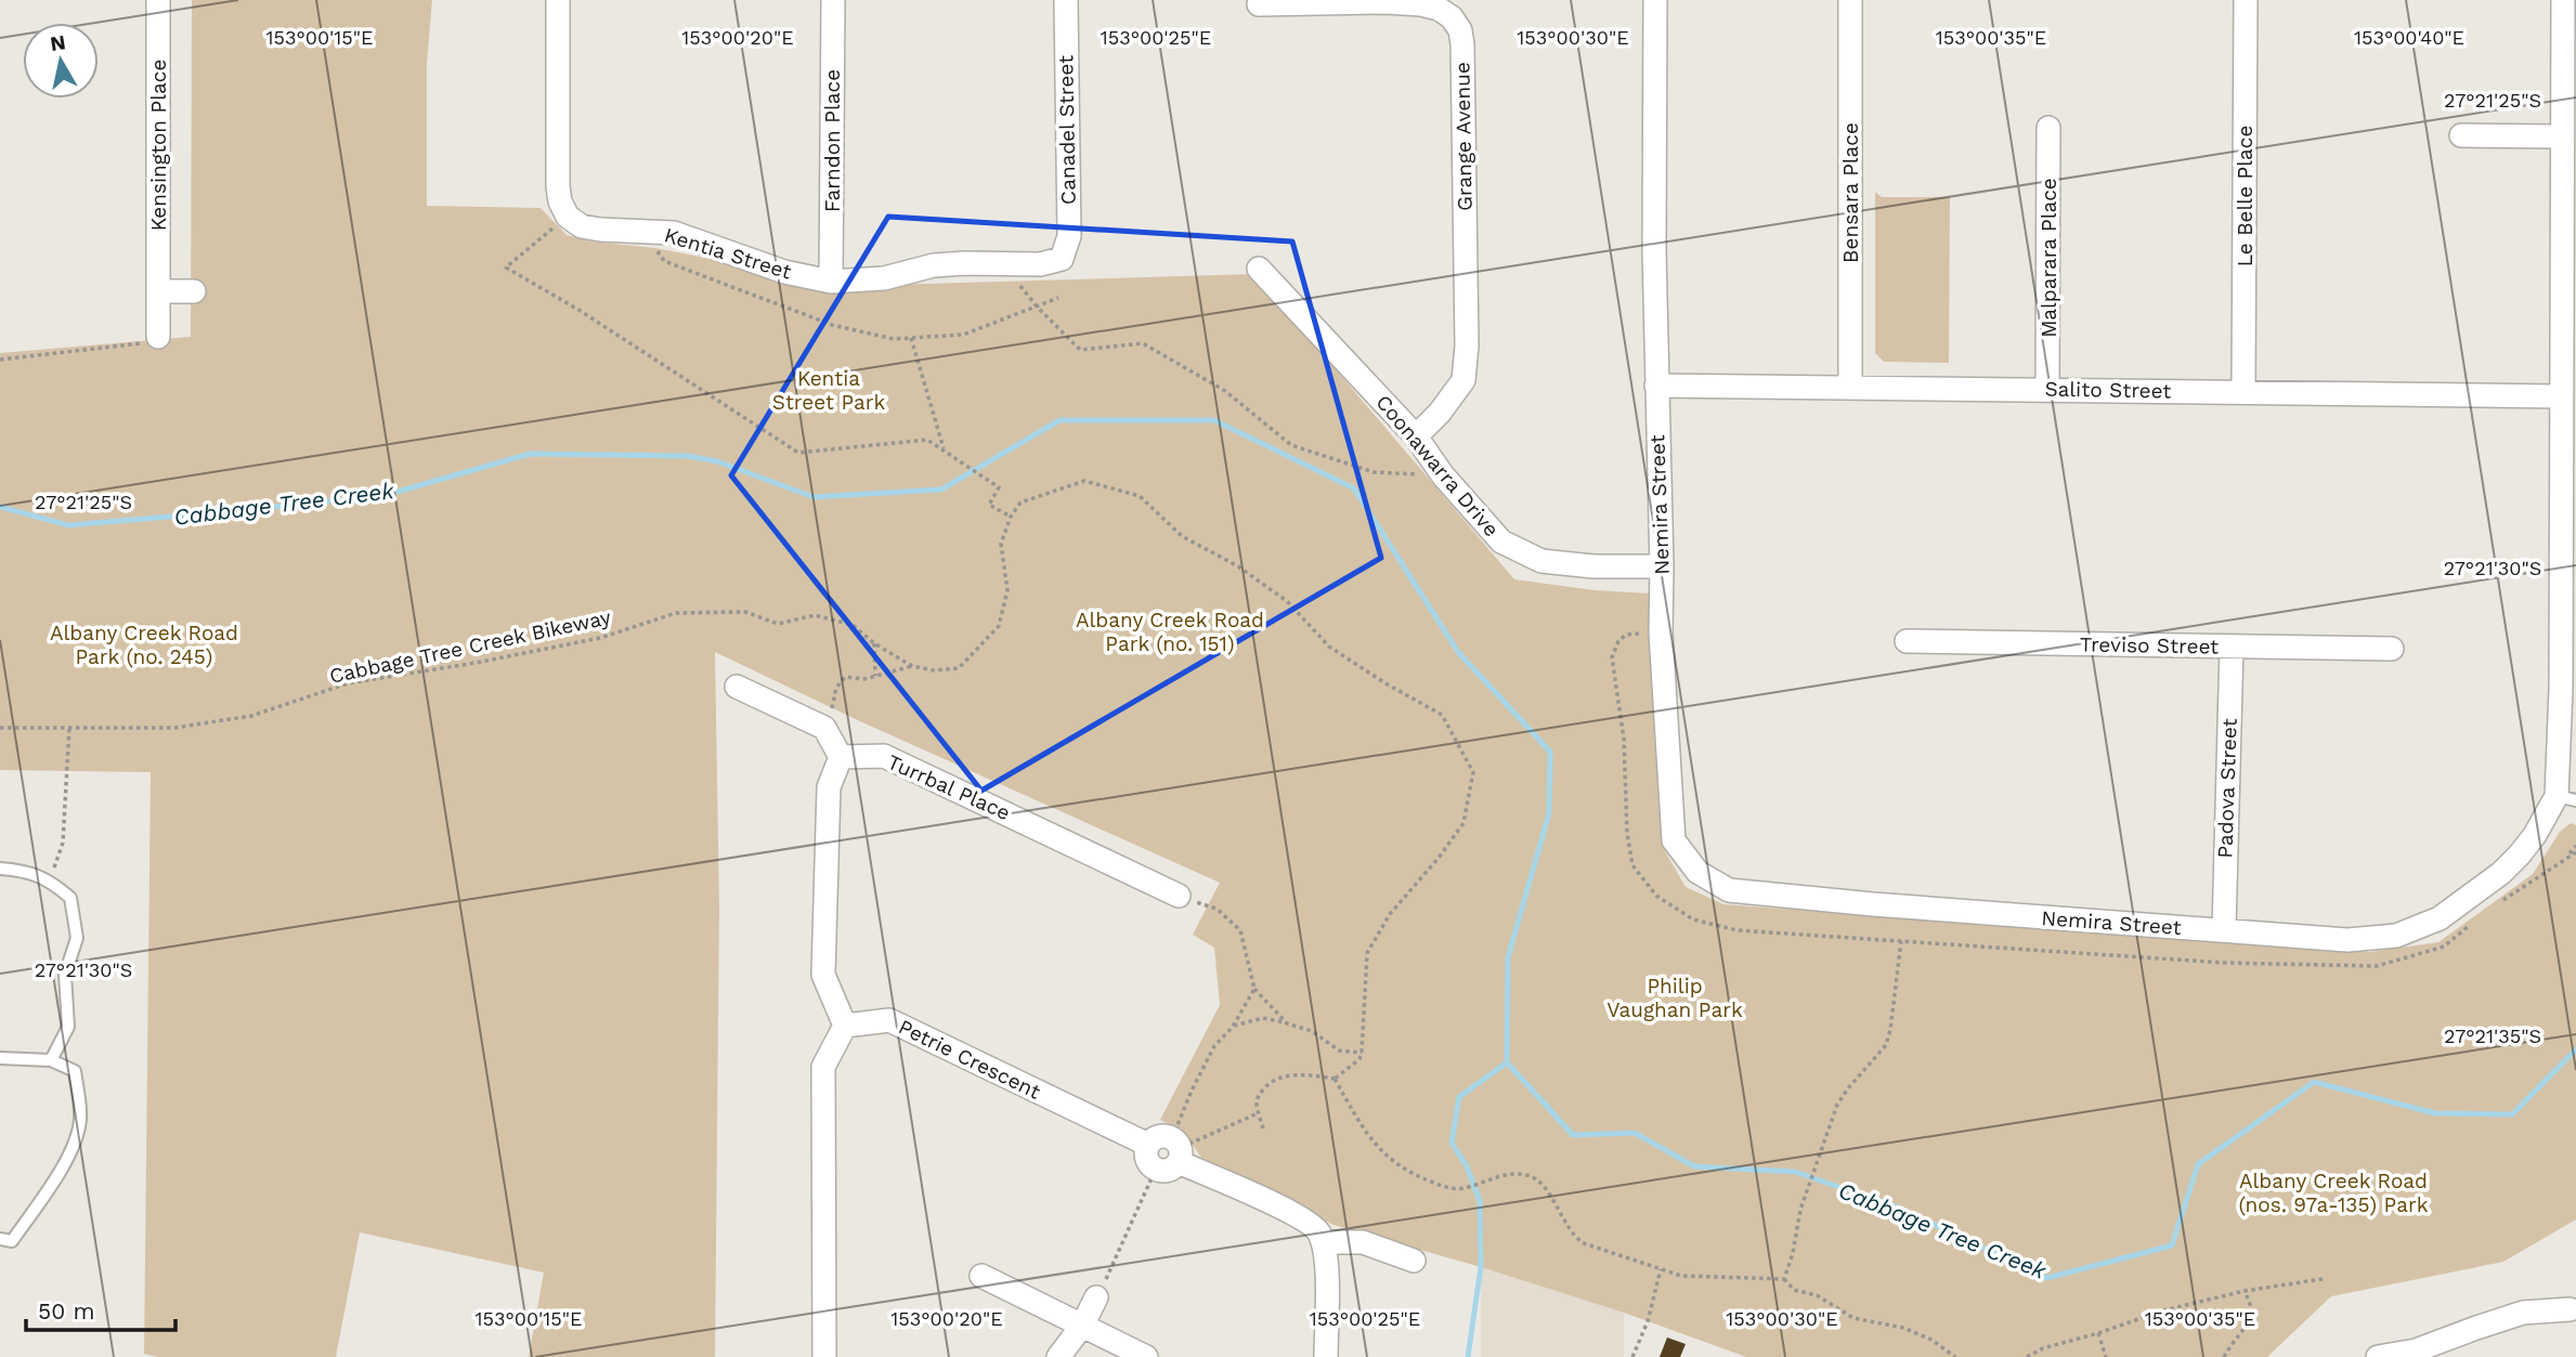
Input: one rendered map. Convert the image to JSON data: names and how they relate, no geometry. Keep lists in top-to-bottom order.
{
  "streets": {
    "street": [
      "Canadel Street",
      "Grange Avenue",
      "Farndon Place",
      "Kensington Place",
      "Bensara Place",
      "Le Belle Place",
      "Kentia Street",
      "Malparara Place",
      "Salito Street",
      "Coonawarra Drive",
      "Nemira Street",
      "Treviso Street",
      "Turrbal Place",
      "Padova Street",
      "Petrie Crescent"
    ],
    "path": ["Cabbage Tree Creek Bikeway"]
  },
  "crossings": [
    ["Canadel Street", "Kentia Street"],
    ["Grange Avenue", "Coonawarra Drive"],
    ["Farndon Place", "Kentia Street"],
    ["Bensara Place", "Salito Street"],
    ["Le Belle Place", "Salito Street"],
    ["Malparara Place", "Salito Street"],
    ["Salito Street", "Nemira Street"],
    ["Coonawarra Drive", "Nemira Street"],
    ["Nemira Street", "Padova Street"],
    ["Treviso Street", "Padova Street"]
  ],
  "water": ["Cabbage Tree Creek"],
  "parks": [
    "Kentia Street Park",
    "Albany Creek Road Park (no. 151)",
    "Albany Creek Road Park (no. 245)",
    "Philip Vaughan Park",
    "Albany Creek Road (nos. 97a-135) Park"
  ],
  "scale_bar": "50 m",
  "north": "top",
  "coordinates": [
    "153°00'40\"E",
    "153°00'15\"E",
    "153°00'20\"E",
    "153°00'25\"E",
    "153°00'30\"E",
    "153°00'35\"E",
    "27°21'25\"S",
    "27°21'30\"S",
    "27°21'35\"S"
  ]
}
